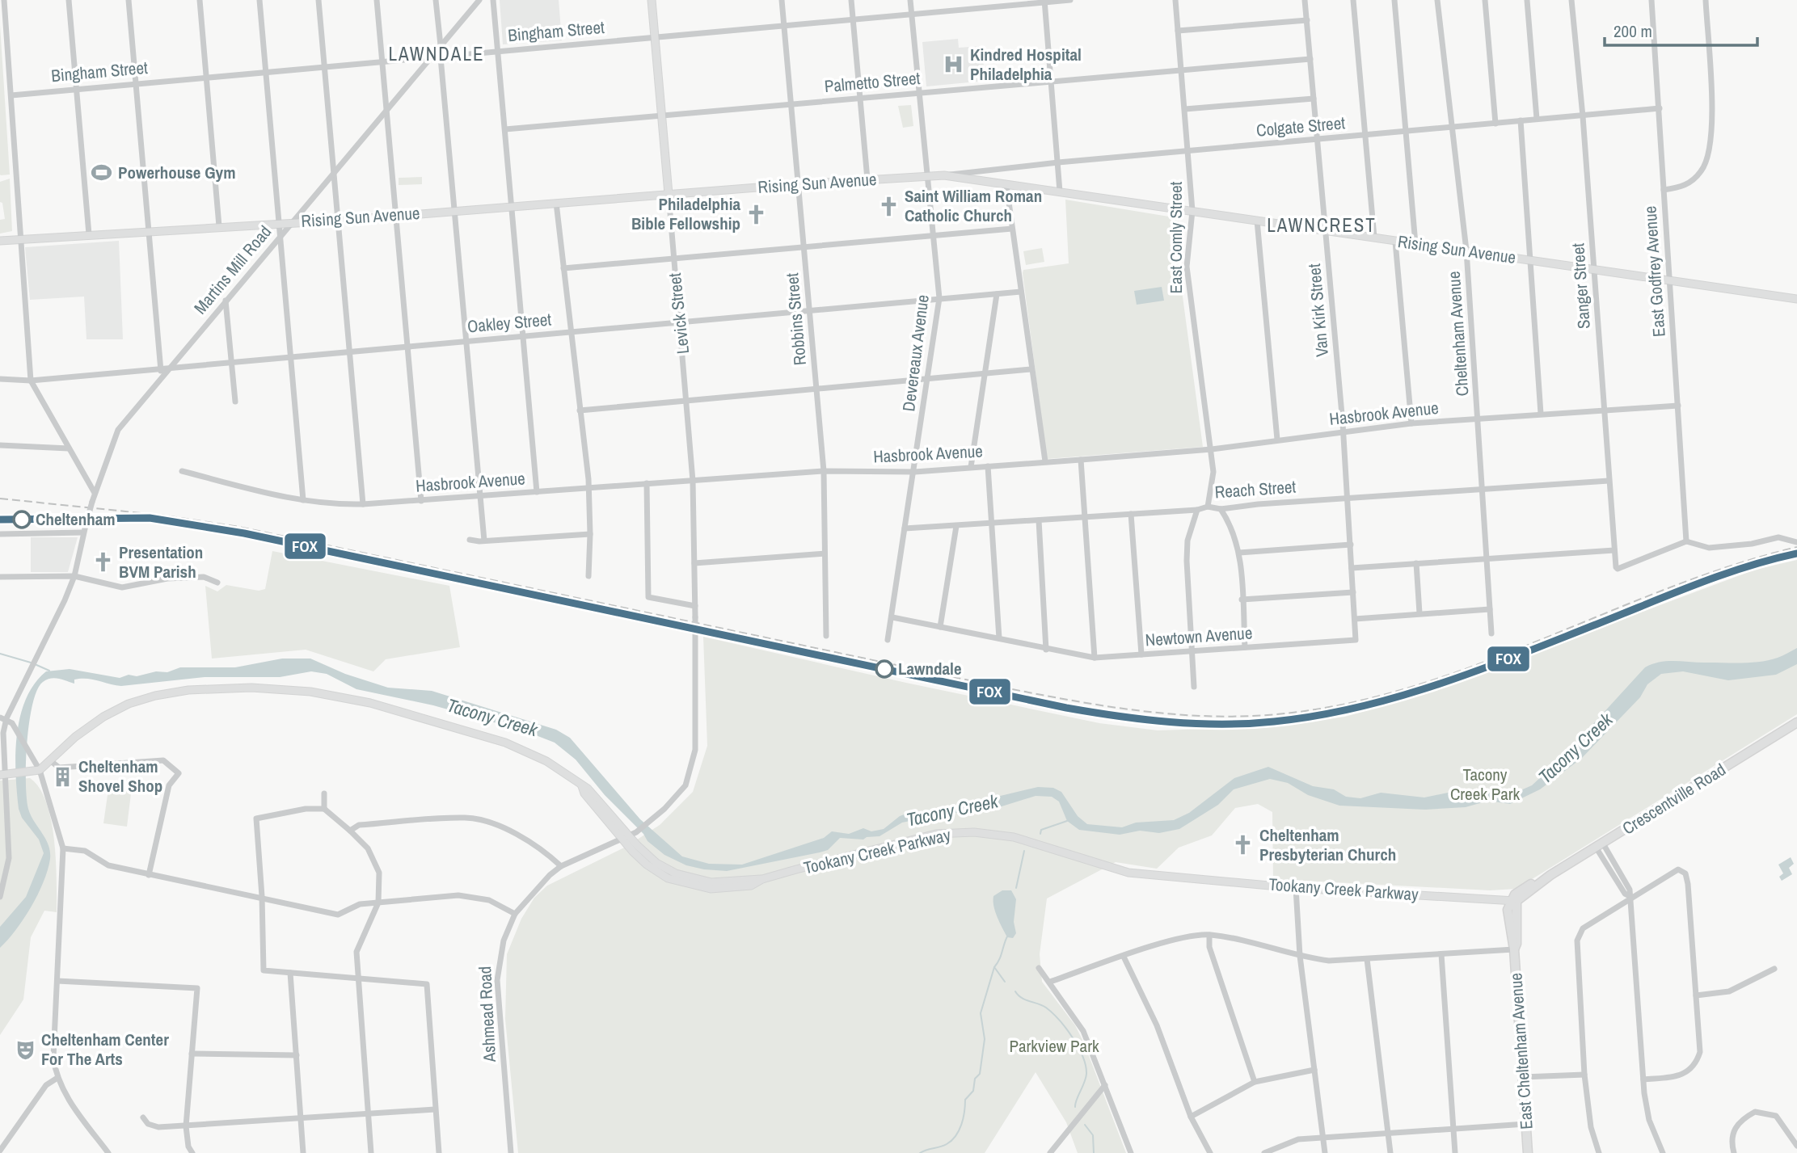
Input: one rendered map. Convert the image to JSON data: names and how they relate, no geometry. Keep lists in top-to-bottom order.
{
  "streets": {
    "highway": ["Crescentville Road", "East Cheltenham Avenue"],
    "main road": ["Rising Sun Avenue", "Levick Street", "Tookany Creek Parkway"],
    "street": [
      "Bingham Street",
      "Palmetto Street",
      "Colgate Street",
      "East Comly Street",
      "Martins Mill Road",
      "East Godfrey Avenue",
      "Sanger Street",
      "Van Kirk Street",
      "Robbins Street",
      "Oakley Street",
      "Cheltenham Avenue",
      "Devereaux Avenue",
      "Hasbrook Avenue",
      "Reach Street",
      "Newtown Avenue",
      "Ashmead Road"
    ]
  },
  "crossings": [
    ["Bingham Street", "Martins Mill Road"],
    ["Bingham Street", "Levick Street"],
    ["Bingham Street", "Robbins Street"],
    ["Bingham Street", "Devereaux Avenue"],
    ["Palmetto Street", "East Comly Street"],
    ["Palmetto Street", "Van Kirk Street"],
    ["Palmetto Street", "Levick Street"],
    ["Palmetto Street", "Robbins Street"],
    ["Palmetto Street", "Devereaux Avenue"],
    ["Colgate Street", "Rising Sun Avenue"],
    ["Colgate Street", "East Comly Street"],
    ["Colgate Street", "East Godfrey Avenue"],
    ["Colgate Street", "Sanger Street"],
    ["Colgate Street", "Van Kirk Street"],
    ["Colgate Street", "Cheltenham Avenue"],
    ["Rising Sun Avenue", "East Comly Street"],
    ["Rising Sun Avenue", "Martins Mill Road"],
    ["Rising Sun Avenue", "East Godfrey Avenue"],
    ["Rising Sun Avenue", "Sanger Street"],
    ["Rising Sun Avenue", "Van Kirk Street"],
    ["Rising Sun Avenue", "Levick Street"],
    ["Rising Sun Avenue", "Robbins Street"],
    ["Rising Sun Avenue", "Cheltenham Avenue"],
    ["Rising Sun Avenue", "Devereaux Avenue"],
    ["East Comly Street", "Hasbrook Avenue"],
    ["East Comly Street", "Reach Street"],
    ["Martins Mill Road", "Oakley Street"],
    ["East Godfrey Avenue", "Sanger Street"],
    ["East Godfrey Avenue", "Hasbrook Avenue"],
    ["Sanger Street", "Hasbrook Avenue"],
    ["Sanger Street", "Reach Street"],
    ["Van Kirk Street", "Hasbrook Avenue"],
    ["Van Kirk Street", "Reach Street"],
    ["Van Kirk Street", "Newtown Avenue"],
    ["Levick Street", "Oakley Street"],
    ["Levick Street", "Hasbrook Avenue"],
    ["Levick Street", "Ashmead Road"],
    ["Robbins Street", "Oakley Street"],
    ["Robbins Street", "Hasbrook Avenue"],
    ["Oakley Street", "Devereaux Avenue"],
    ["Cheltenham Avenue", "Hasbrook Avenue"],
    ["Cheltenham Avenue", "Reach Street"],
    ["Devereaux Avenue", "Hasbrook Avenue"],
    ["Devereaux Avenue", "Reach Street"],
    ["Devereaux Avenue", "Newtown Avenue"],
    ["Crescentville Road", "Tookany Creek Parkway"],
    ["Crescentville Road", "East Cheltenham Avenue"],
    ["Tookany Creek Parkway", "Ashmead Road"],
    ["Tookany Creek Parkway", "East Cheltenham Avenue"]
  ],
  "districts": ["LAWNDALE", "LAWNCREST"],
  "water": ["Tacony Creek"],
  "parks": ["Tacony Creek Park", "Parkview Park"],
  "places": {
    "hospital": ["Kindred Hospital Philadelphia"],
    "sports": ["Powerhouse Gym"],
    "church": [
      "Saint William Roman Catholic Church",
      "Philadelphia Bible Fellowship",
      "Presentation BVM Parish",
      "Cheltenham Presbyterian Church"
    ],
    "other": ["Cheltenham", "Lawndale"],
    "building": ["Cheltenham Shovel Shop"],
    "theatre": ["Cheltenham Center For The Arts"]
  },
  "lines": ["transit line FOX"],
  "scale_bar": "200 m"
}
